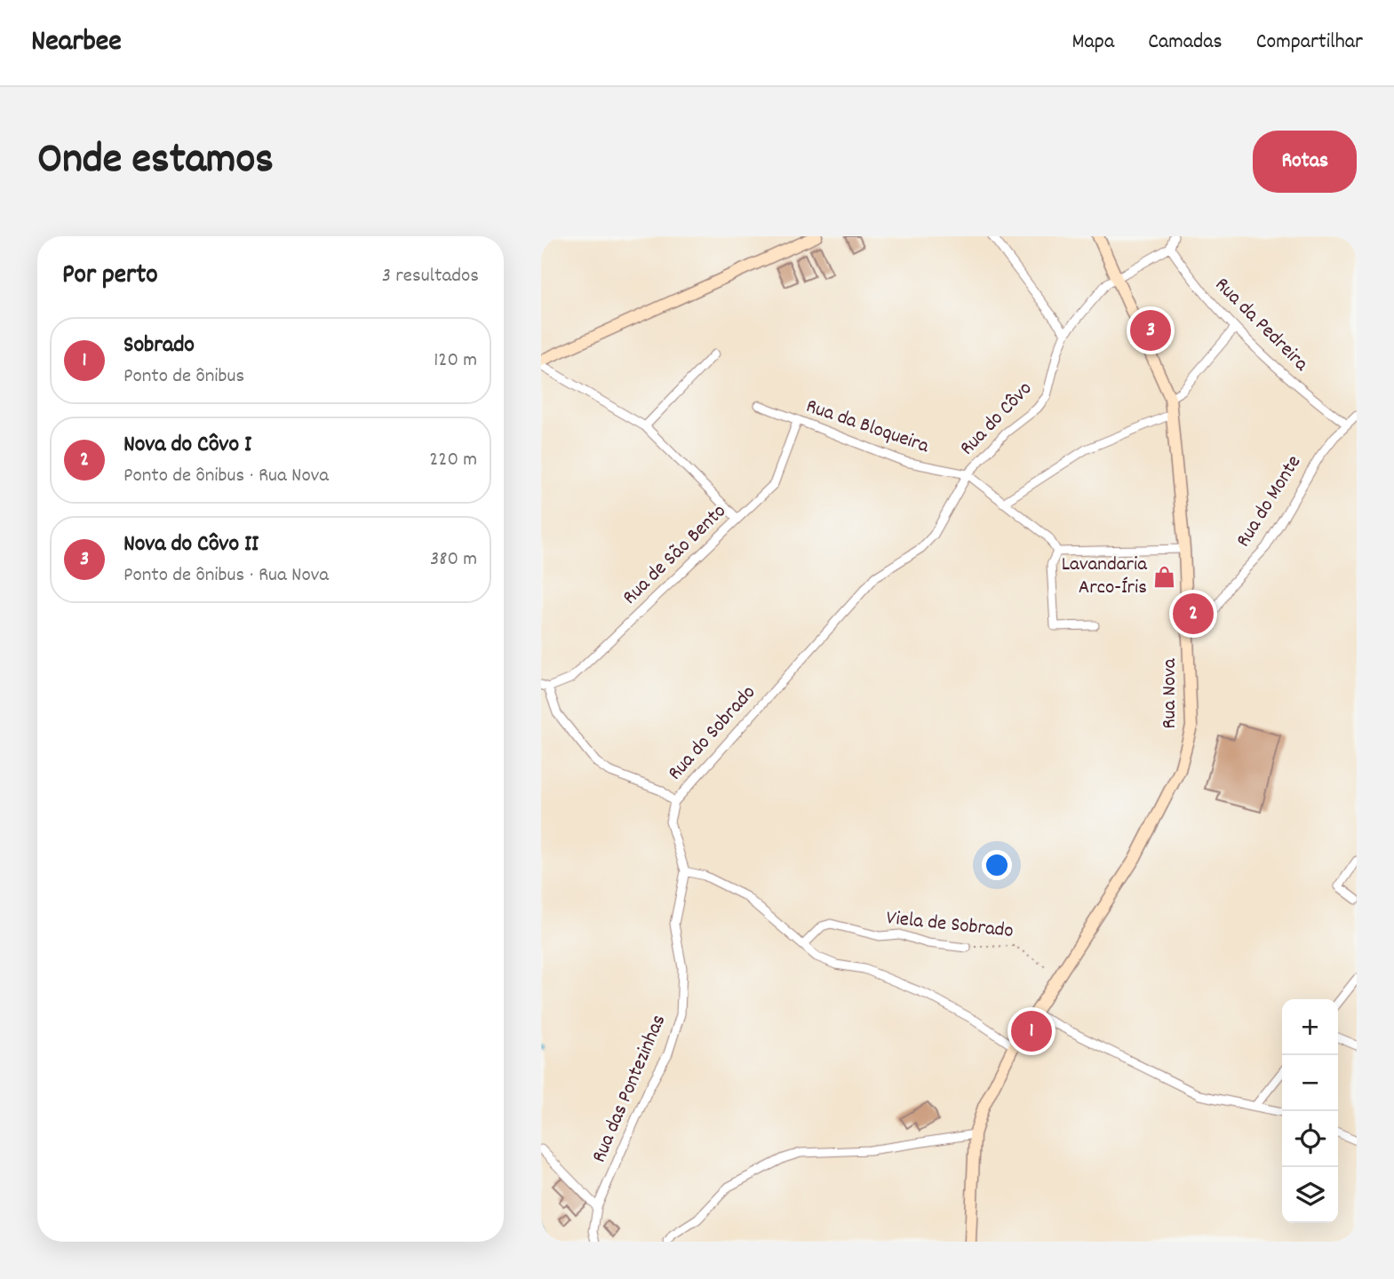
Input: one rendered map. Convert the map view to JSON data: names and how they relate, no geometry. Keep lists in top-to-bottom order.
{
  "streets": {
    "street": [
      "Rua da Pedreira",
      "Rua do Côvo",
      "Rua da Bloqueira",
      "Rua do Monte",
      "Rua de São Bento",
      "Rua Nova",
      "Rua do Sobrado",
      "Viela de Sobrado",
      "Rua das Pontezinhas"
    ]
  },
  "crossings": [
    ["Rua da Pedreira", "Rua do Monte"],
    ["Rua do Côvo", "Rua da Bloqueira"],
    ["Rua do Côvo", "Rua do Sobrado"],
    ["Rua da Bloqueira", "Rua de São Bento"],
    ["Rua do Monte", "Rua Nova"],
    ["Rua de São Bento", "Rua do Sobrado"],
    ["Rua Nova", "Viela de Sobrado"],
    ["Rua do Sobrado", "Rua das Pontezinhas"]
  ],
  "places": {
    "shop": ["Lavandaria Arco-Íris"]
  },
  "page": {
    "header": "Nearbee",
    "nav": ["Mapa", "Camadas", "Compartilhar"],
    "title": "Onde estamos",
    "buttons": "Rotas",
    "heading": ["Por perto", "3 resultados"],
    "pins": ["3", "2", "1"],
    "list": [
      {
        "mark": "1",
        "name": "Sobrado",
        "note": "Ponto de ônibus",
        "value": "120 m"
      },
      {
        "mark": "2",
        "name": "Nova do Côvo I",
        "note": "Ponto de ônibus · Rua Nova",
        "value": "220 m"
      },
      {
        "mark": "3",
        "name": "Nova do Côvo II",
        "note": "Ponto de ônibus · Rua Nova",
        "value": "380 m"
      }
    ],
    "map_buttons": ["+", "−"]
  }
}
